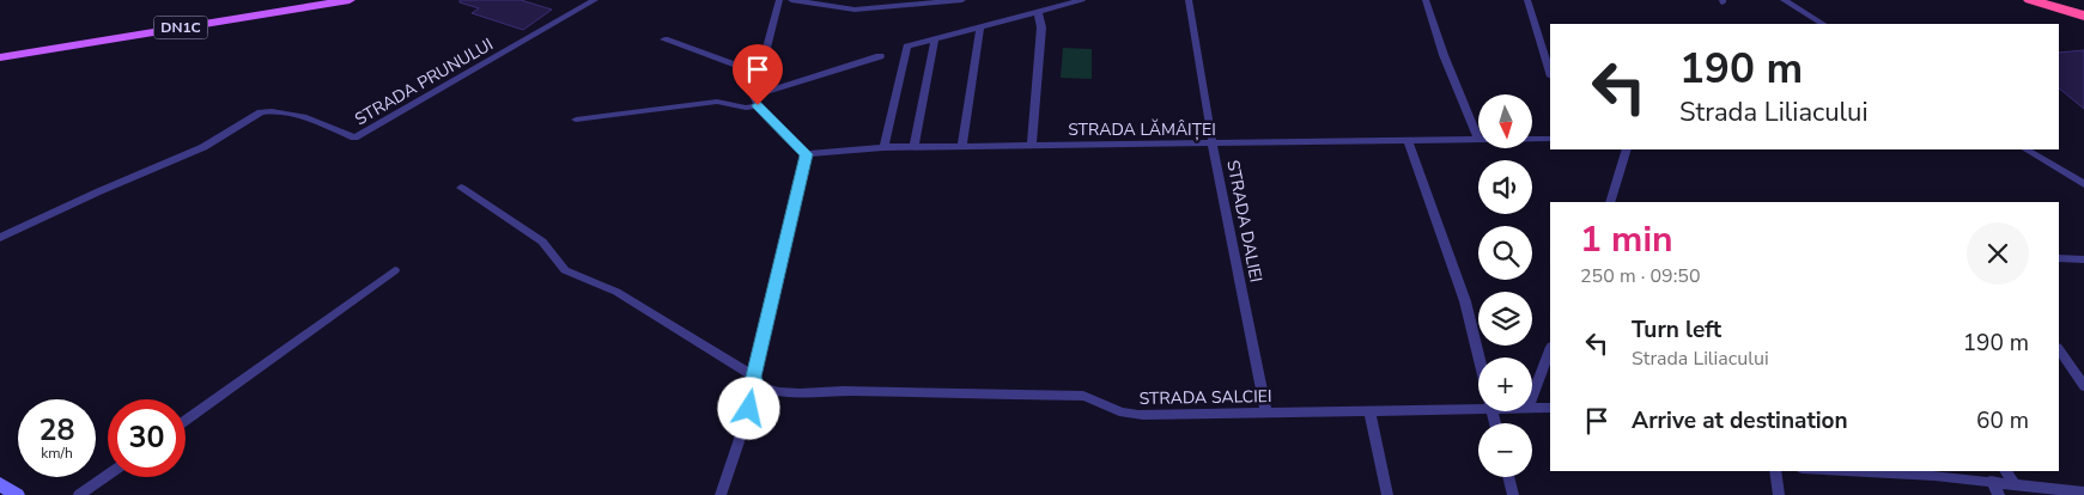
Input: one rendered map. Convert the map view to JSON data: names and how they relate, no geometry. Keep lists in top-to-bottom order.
{
  "streets": {
    "main road": ["DN1C"],
    "street": [
      "STRADA PRUNULUI",
      "STRADA LĂMÂIȚEI",
      "STRADA DALIEI",
      "STRADA SALCIEI"
    ]
  },
  "crossings": [
    ["STRADA LĂMÂIȚEI", "STRADA DALIEI"],
    ["STRADA DALIEI", "STRADA SALCIEI"]
  ],
  "north": "bottom",
  "page": {
    "turn": ["190 m", "Strada Liliacului"],
    "map_buttons": ["+", "−"],
    "heading": ["1 min", "250 m · 09:50"],
    "list": [
      {
        "name": "Turn left",
        "note": "Strada Liliacului",
        "value": "190 m"
      },
      {
        "name": "Arrive at destination",
        "value": "60 m"
      }
    ],
    "speed": "28 km/h",
    "limit": "30"
  }
}
